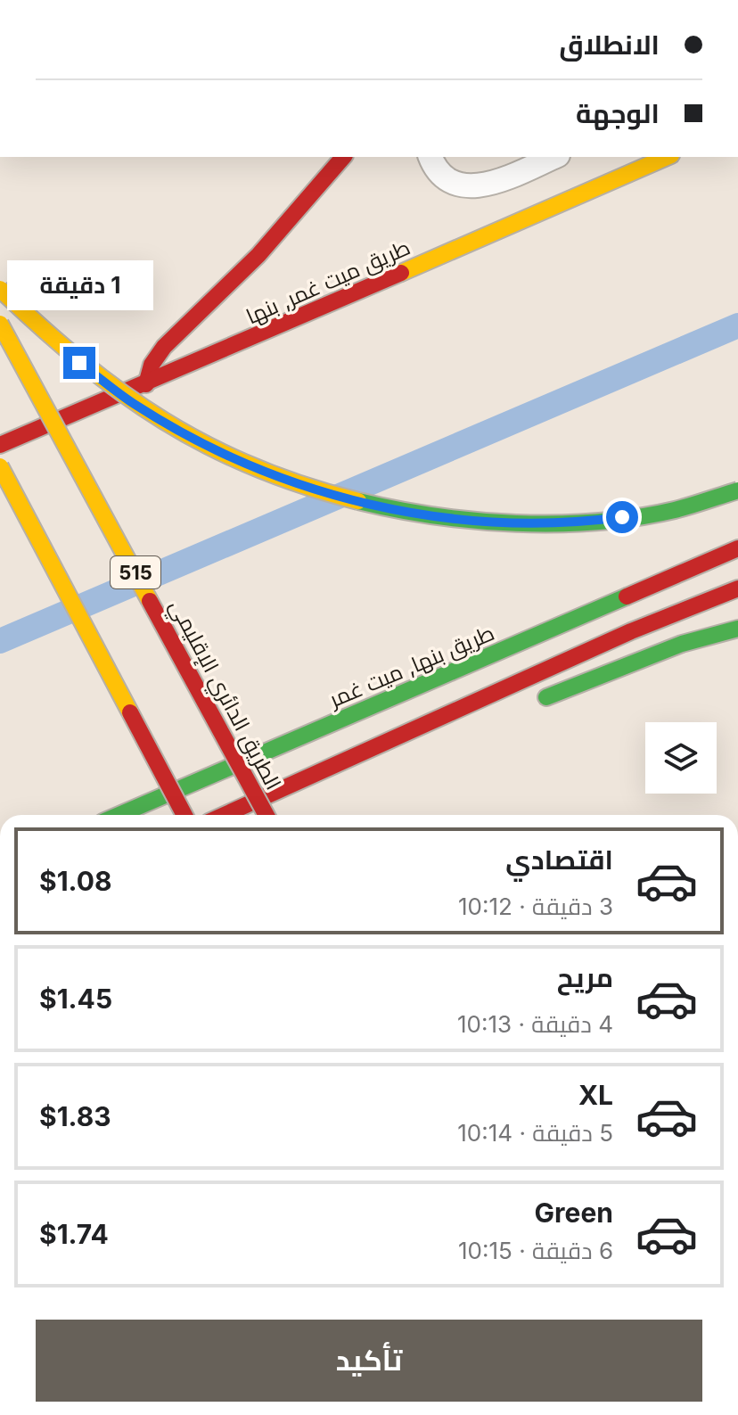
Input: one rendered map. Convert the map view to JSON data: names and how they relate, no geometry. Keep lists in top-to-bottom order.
{
  "streets": {
    "main road": [
      "طريق ميت غمر, بنها",
      "515",
      "طريق بنها, ميت غمر",
      "الطريق الدائري الإقليمي"
    ]
  },
  "page": {
    "banner": ["الانطلاق", "الوجهة"],
    "bubble": "1 دقيقة",
    "list": [
      {
        "name": "اقتصادي",
        "note": "3 دقيقة · 10:12",
        "value": "$1.08"
      },
      {
        "name": "مريح",
        "note": "4 دقيقة · 10:13",
        "value": "$1.45"
      },
      {
        "name": "XL",
        "note": "5 دقيقة · 10:14",
        "value": "$1.83"
      },
      {
        "name": "Green",
        "note": "6 دقيقة · 10:15",
        "value": "$1.74"
      }
    ],
    "buttons": "تأكيد"
  }
}
